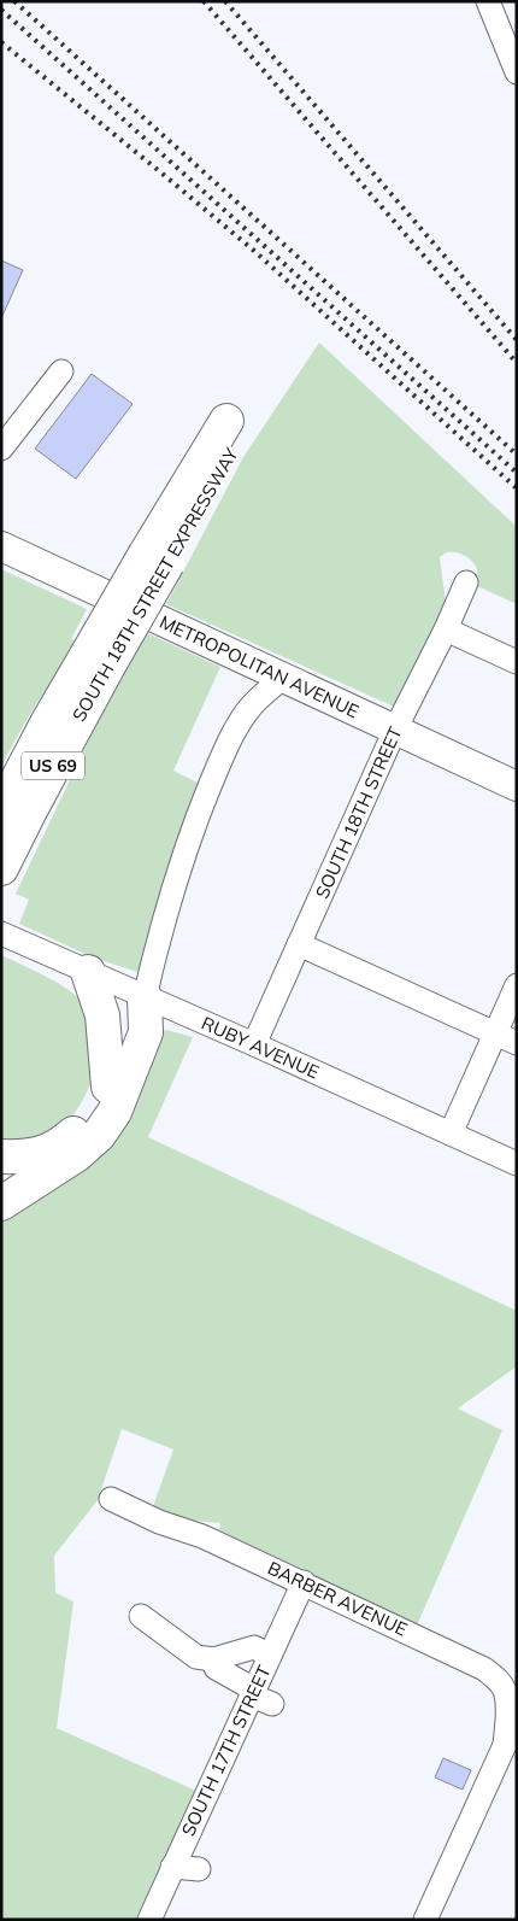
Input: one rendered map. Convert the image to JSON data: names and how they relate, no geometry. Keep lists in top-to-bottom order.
{
  "streets": {
    "highway": ["SOUTH 18TH STREET EXPRESSWAY", "US 69"],
    "main road": ["METROPOLITAN AVENUE"],
    "street": [
      "SOUTH 18TH STREET",
      "RUBY AVENUE",
      "BARBER AVENUE",
      "SOUTH 17TH STREET"
    ]
  },
  "crossings": [
    ["METROPOLITAN AVENUE", "SOUTH 18TH STREET"],
    ["SOUTH 18TH STREET", "RUBY AVENUE"],
    ["BARBER AVENUE", "SOUTH 17TH STREET"]
  ]
}
